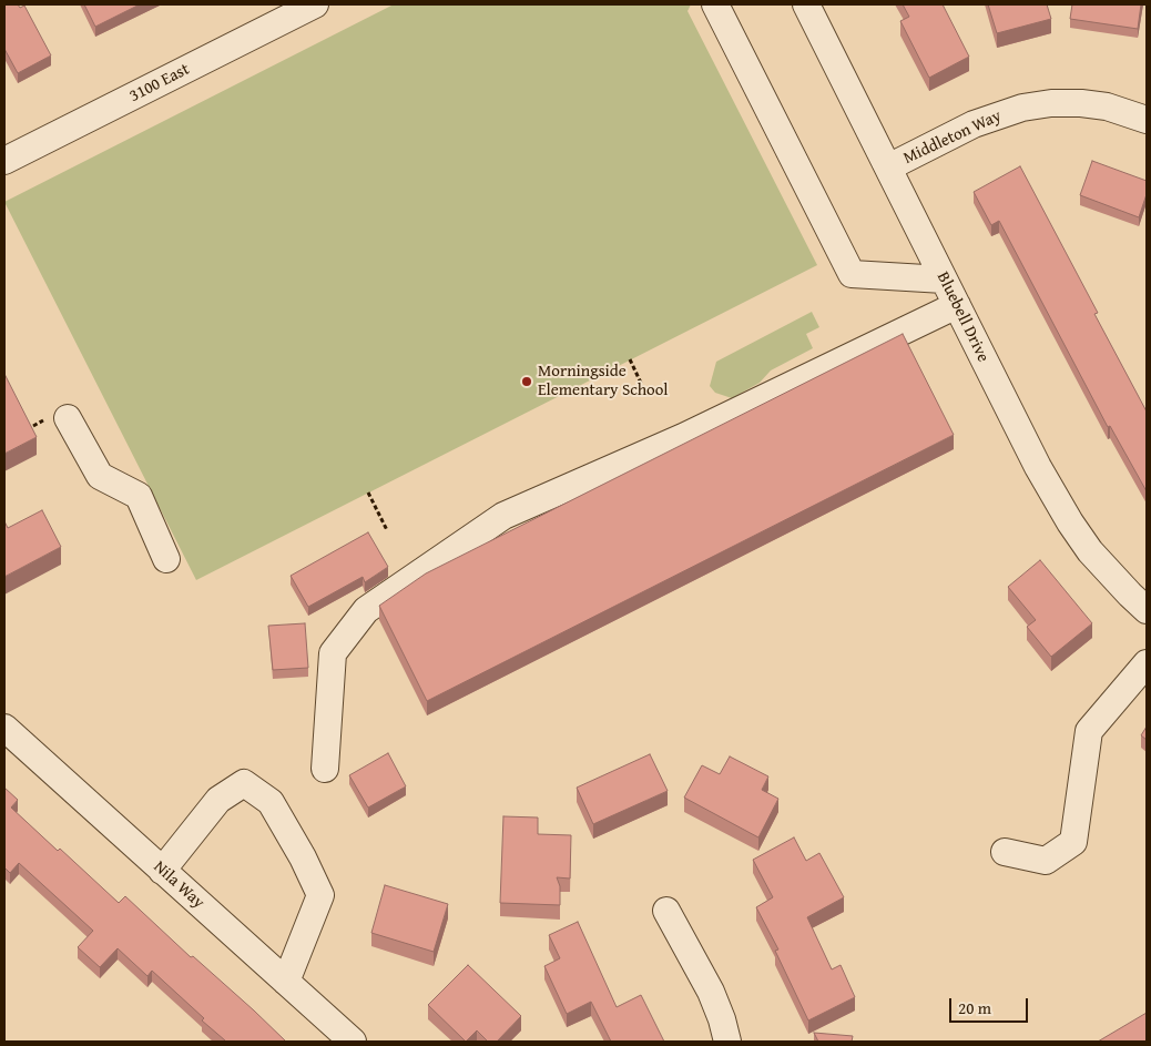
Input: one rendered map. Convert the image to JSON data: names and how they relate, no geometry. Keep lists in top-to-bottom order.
{
  "streets": {
    "street": [
      "3100 East",
      "Middleton Way",
      "Bluebell Drive",
      "Nila Way"
    ]
  },
  "crossings": [
    ["Middleton Way", "Bluebell Drive"]
  ],
  "places": ["Morningside Elementary School"],
  "scale_bar": "20 m"
}
